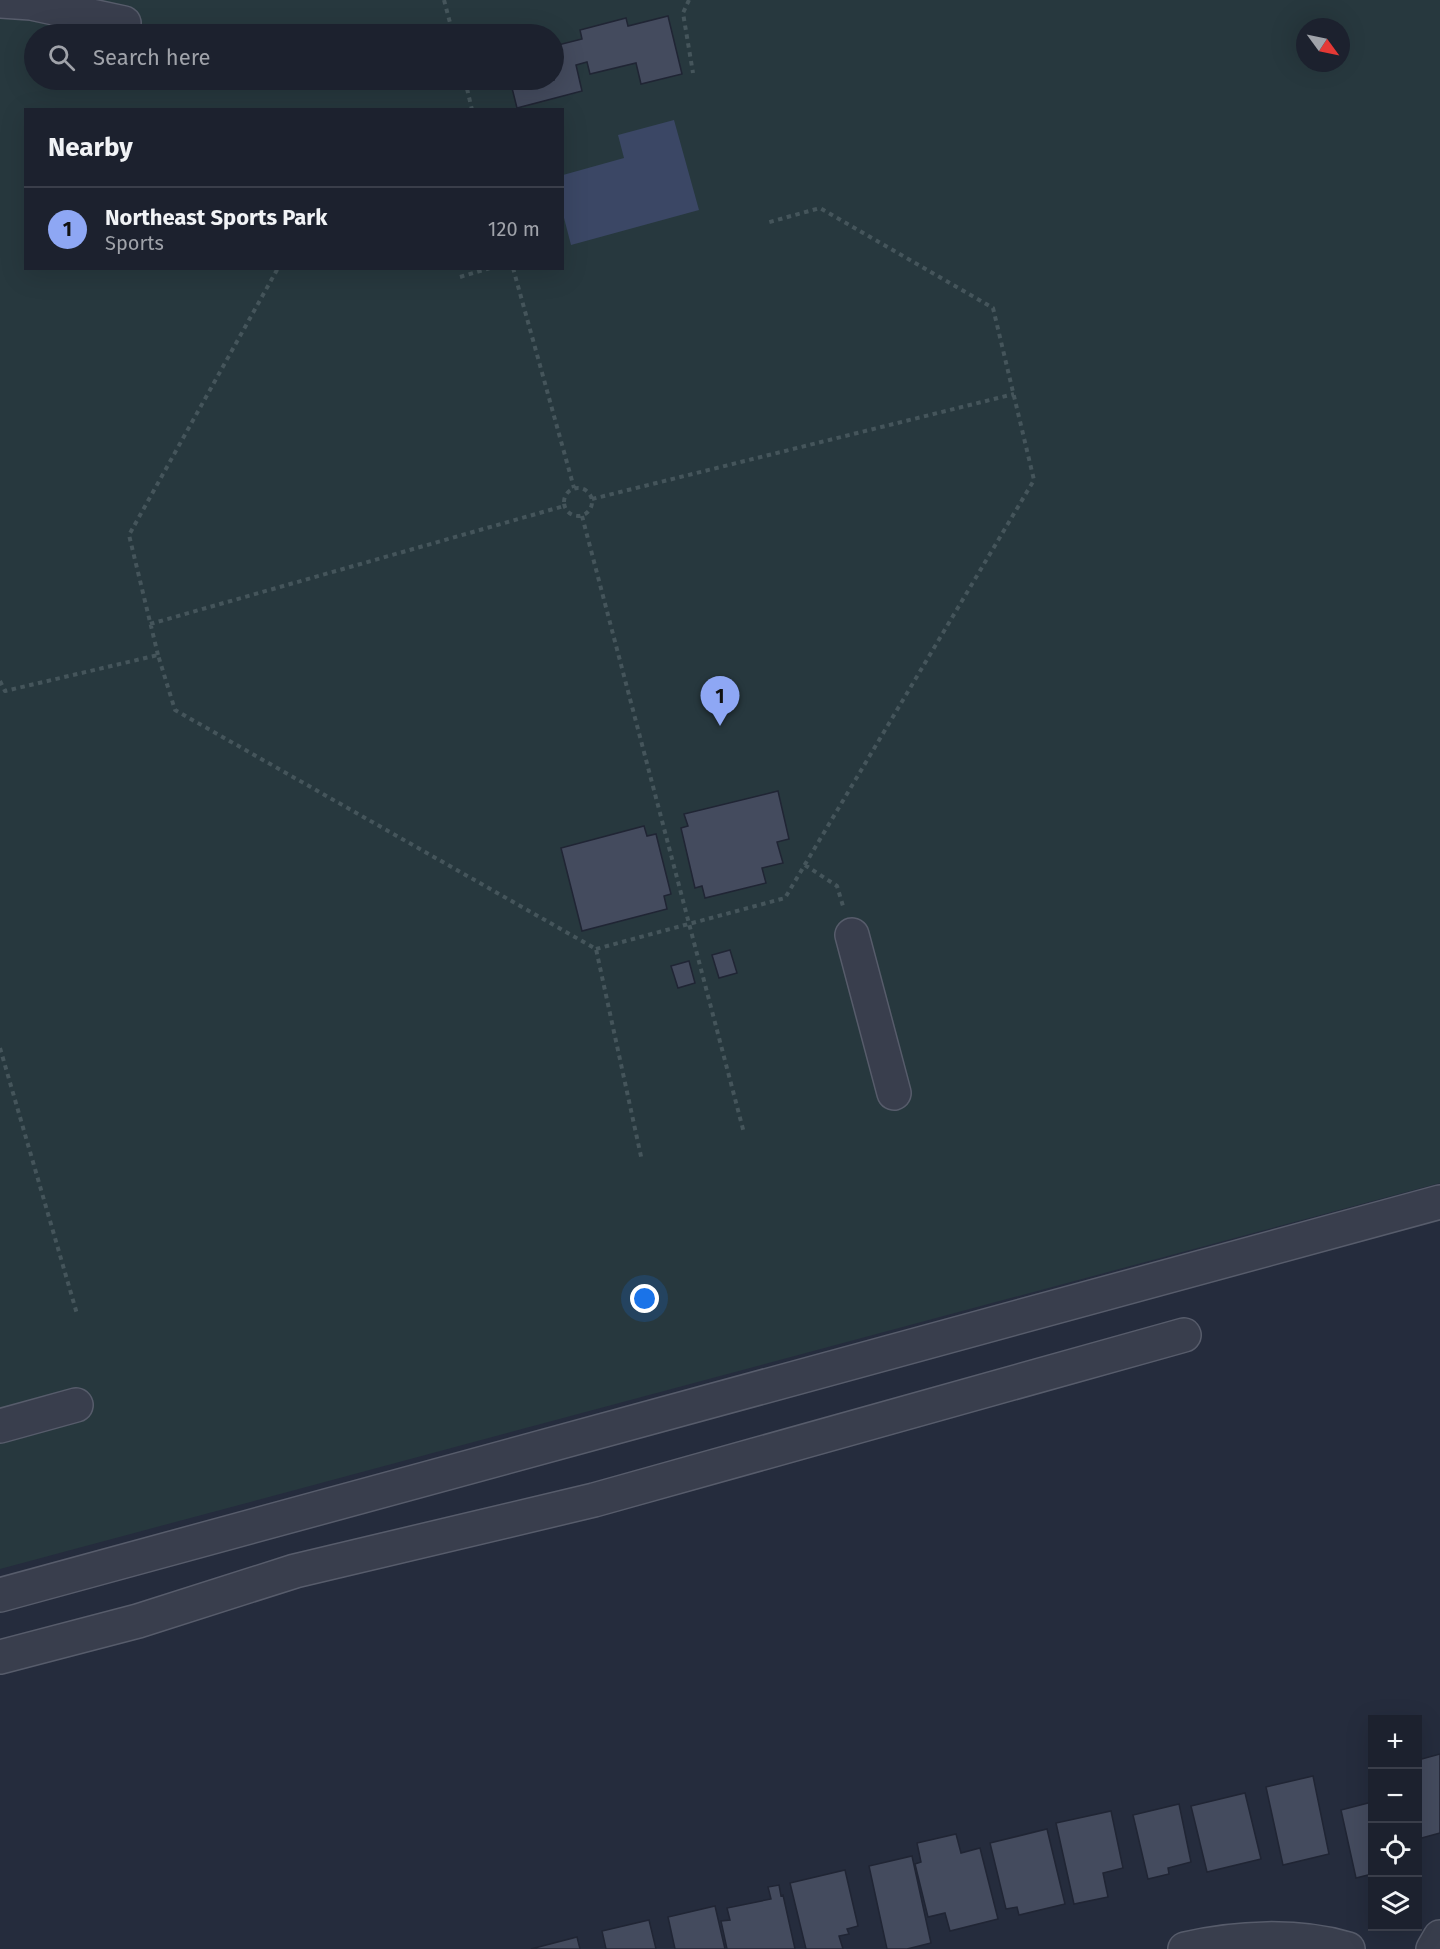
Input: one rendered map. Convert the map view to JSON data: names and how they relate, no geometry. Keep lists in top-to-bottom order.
{
  "north": "bottom right",
  "page": {
    "search": "Search here",
    "heading": "Nearby",
    "list": [
      {
        "mark": "1",
        "name": "Northeast Sports Park",
        "note": "Sports",
        "value": "120 m"
      }
    ],
    "pins": "1",
    "map_buttons": ["+", "−"]
  }
}
